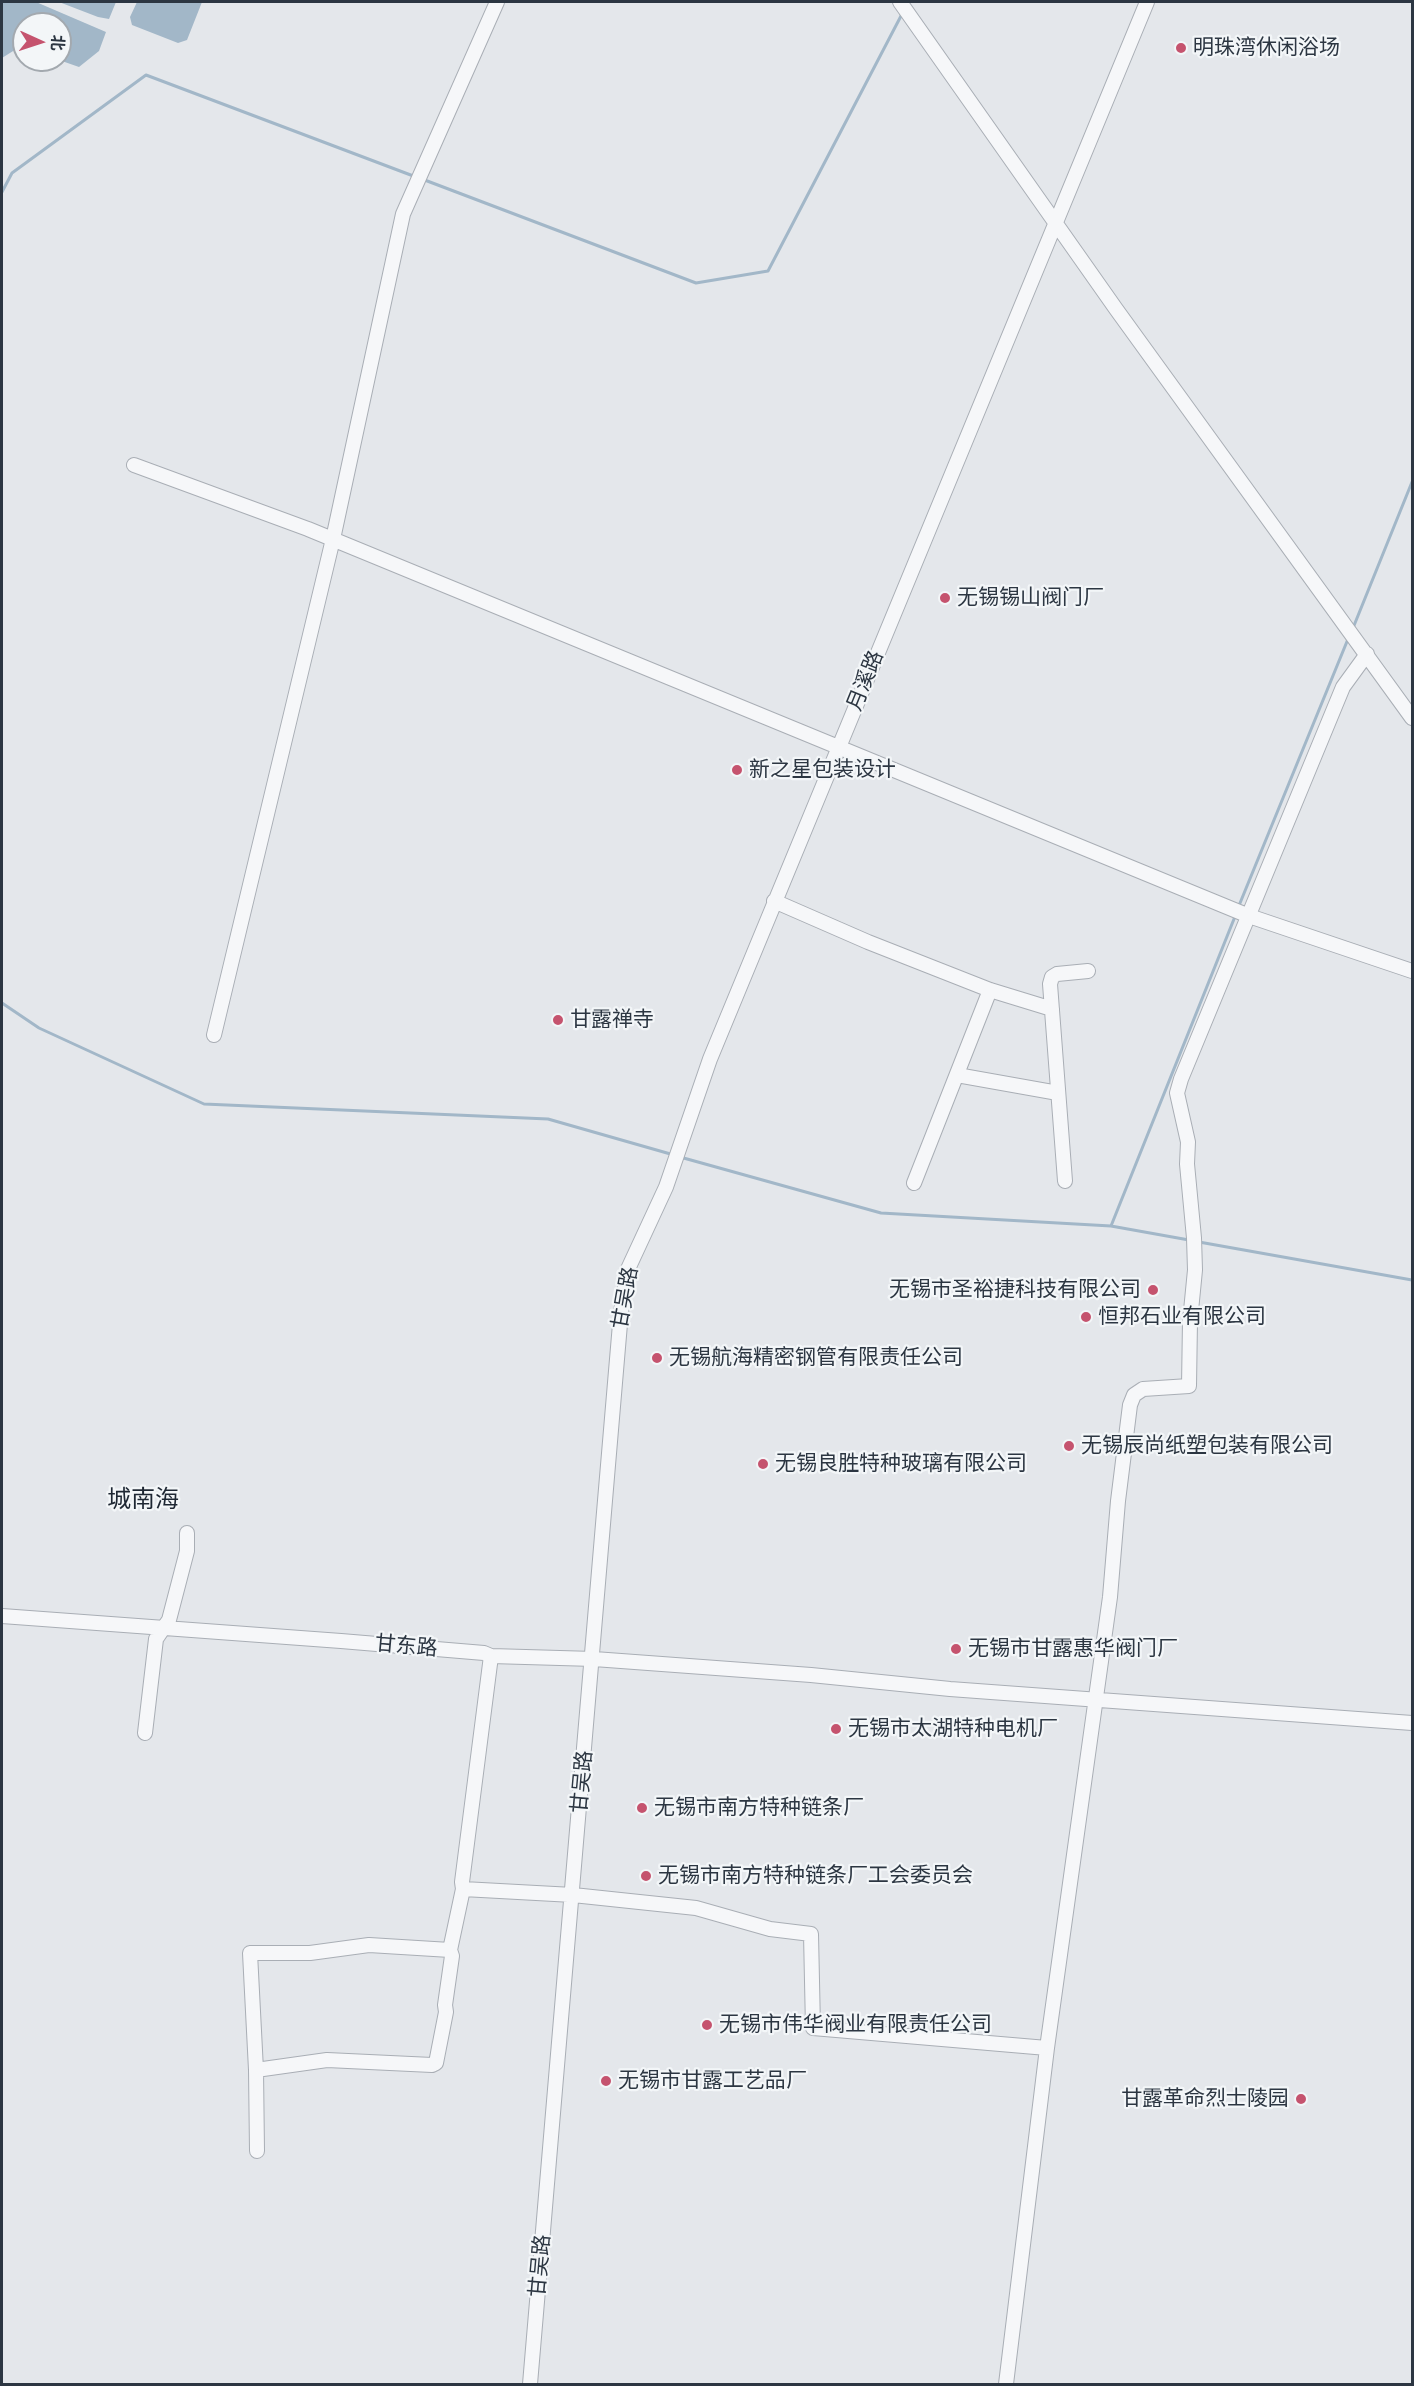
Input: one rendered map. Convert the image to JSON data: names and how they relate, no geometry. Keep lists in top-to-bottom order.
{
  "streets": {
    "street": ["月溪路", "甘吴路", "甘东路"]
  },
  "crossings": [
    ["月溪路", "甘吴路"],
    ["甘吴路", "甘东路"]
  ],
  "districts": ["城南海"],
  "places": [
    "明珠湾休闲浴场",
    "无锡锡山阀门厂",
    "新之星包装设计",
    "甘露禅寺",
    "无锡市圣裕捷科技有限公司",
    "恒邦石业有限公司",
    "无锡航海精密钢管有限责任公司",
    "无锡辰尚纸塑包装有限公司",
    "无锡良胜特种玻璃有限公司",
    "无锡市甘露惠华阀门厂",
    "无锡市太湖特种电机厂",
    "无锡市南方特种链条厂",
    "无锡市南方特种链条厂工会委员会",
    "无锡市伟华阀业有限责任公司",
    "无锡市甘露工艺品厂",
    "甘露革命烈士陵园"
  ],
  "north": "right"
}
